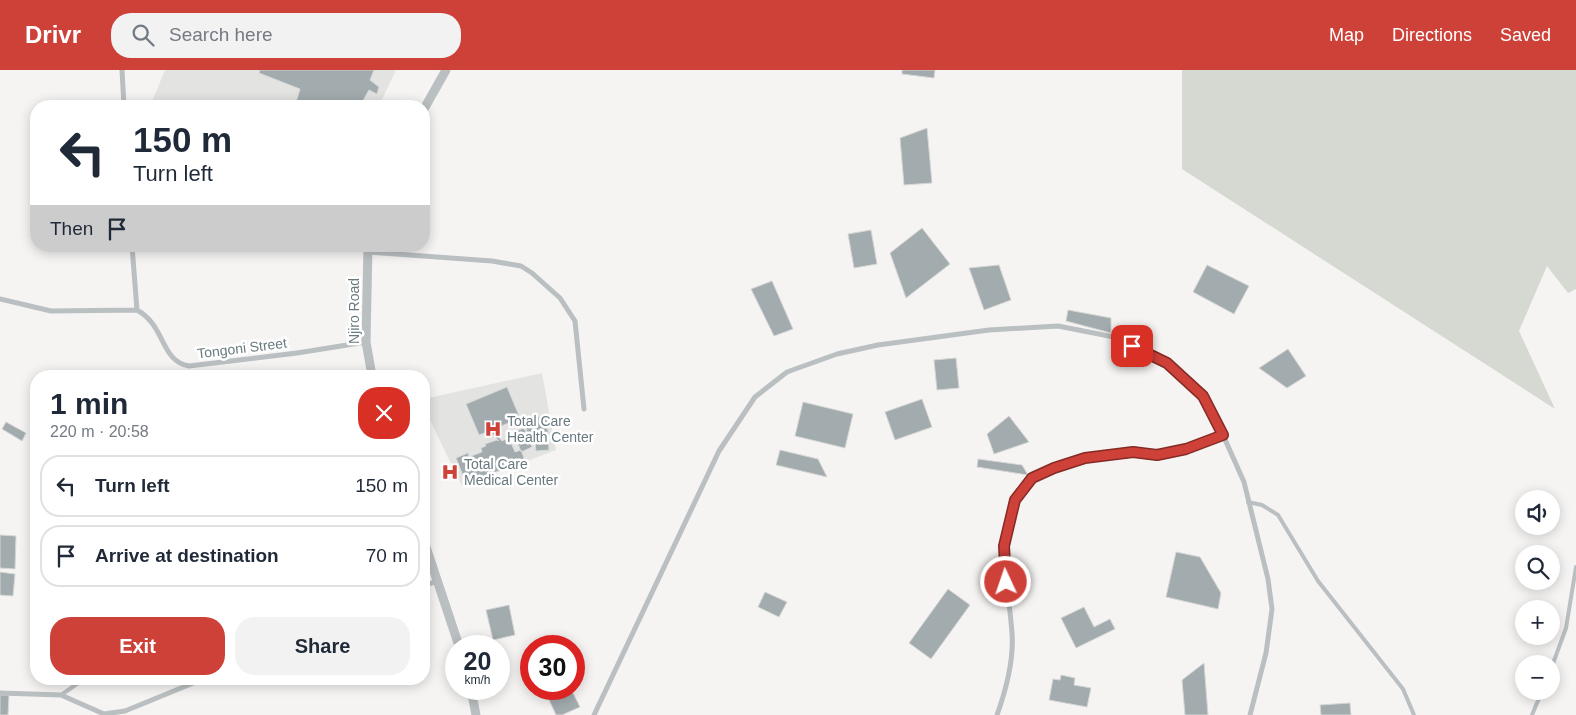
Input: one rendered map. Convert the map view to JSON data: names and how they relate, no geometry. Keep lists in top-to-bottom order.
{
  "streets": {
    "street": ["Njiro Road", "Tongoni Street"]
  },
  "crossings": [
    ["Njiro Road", "Tongoni Street"]
  ],
  "places": {
    "hospital": ["Total Care Health Center", "Total Care Medical Center"]
  },
  "page": {
    "header": "Drivr",
    "search": "Search here",
    "nav": ["Map", "Directions", "Saved"],
    "turn": ["150 m", "Turn left"],
    "then": "Then",
    "heading": ["1 min", "220 m · 20:58"],
    "list": [
      {
        "name": "Turn left",
        "value": "150 m"
      },
      {
        "name": "Arrive at destination",
        "value": "70 m"
      }
    ],
    "map_buttons": ["+", "−"],
    "buttons": ["Exit", "Share"],
    "speed": "20 km/h",
    "limit": "30"
  }
}
